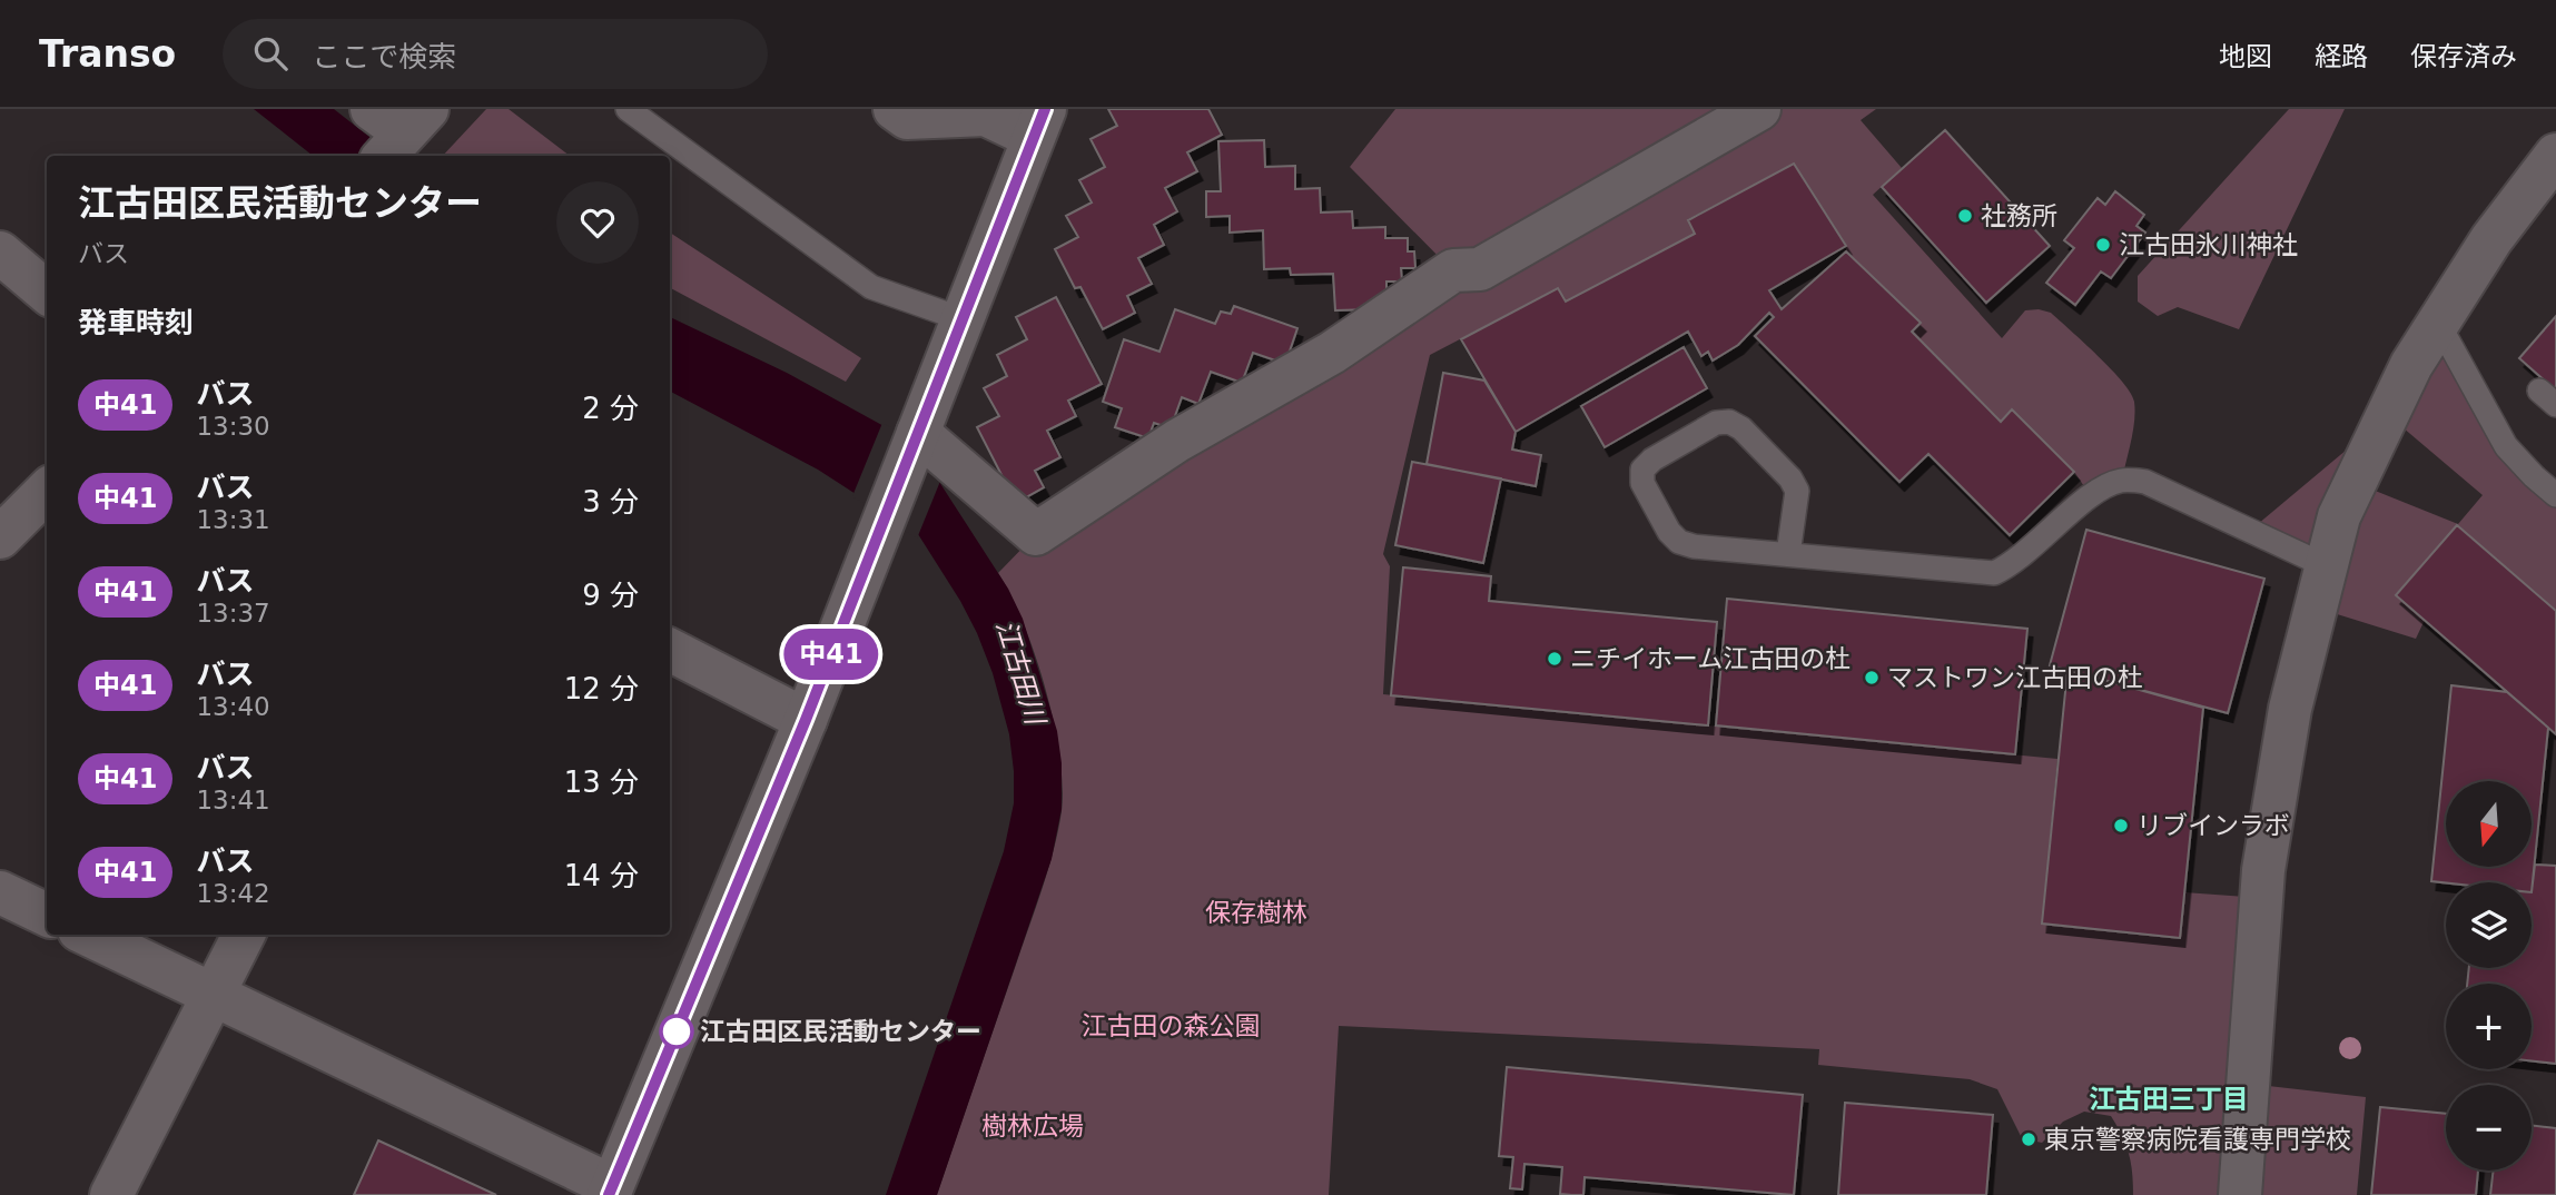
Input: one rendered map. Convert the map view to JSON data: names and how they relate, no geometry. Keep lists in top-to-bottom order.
{
  "districts": ["江古田三丁目"],
  "water": ["江古田川"],
  "parks": ["保存樹林", "江古田の森公園", "樹林広場"],
  "places": [
    "社務所",
    "江古田氷川神社",
    "ニチイホーム江古田の杜",
    "マストワン江古田の杜",
    "リブインラボ",
    "江古田区民活動センター",
    "東京警察病院看護専門学校"
  ],
  "lines": ["bus line 中41"],
  "north": "bottom",
  "page": {
    "header": "Transo",
    "search": "ここで検索",
    "nav": ["地図", "経路", "保存済み"],
    "on_map": "中41",
    "heading": [
      ["江古田区民活動センター", "バス"],
      "発車時刻"
    ],
    "list": [
      {
        "mark": "中41",
        "name": "バス",
        "note": "13:30",
        "value": "2 分"
      },
      {
        "mark": "中41",
        "name": "バス",
        "note": "13:31",
        "value": "3 分"
      },
      {
        "mark": "中41",
        "name": "バス",
        "note": "13:37",
        "value": "9 分"
      },
      {
        "mark": "中41",
        "name": "バス",
        "note": "13:40",
        "value": "12 分"
      },
      {
        "mark": "中41",
        "name": "バス",
        "note": "13:41",
        "value": "13 分"
      },
      {
        "mark": "中41",
        "name": "バス",
        "note": "13:42",
        "value": "14 分"
      }
    ],
    "map_buttons": ["+", "−"]
  }
}
